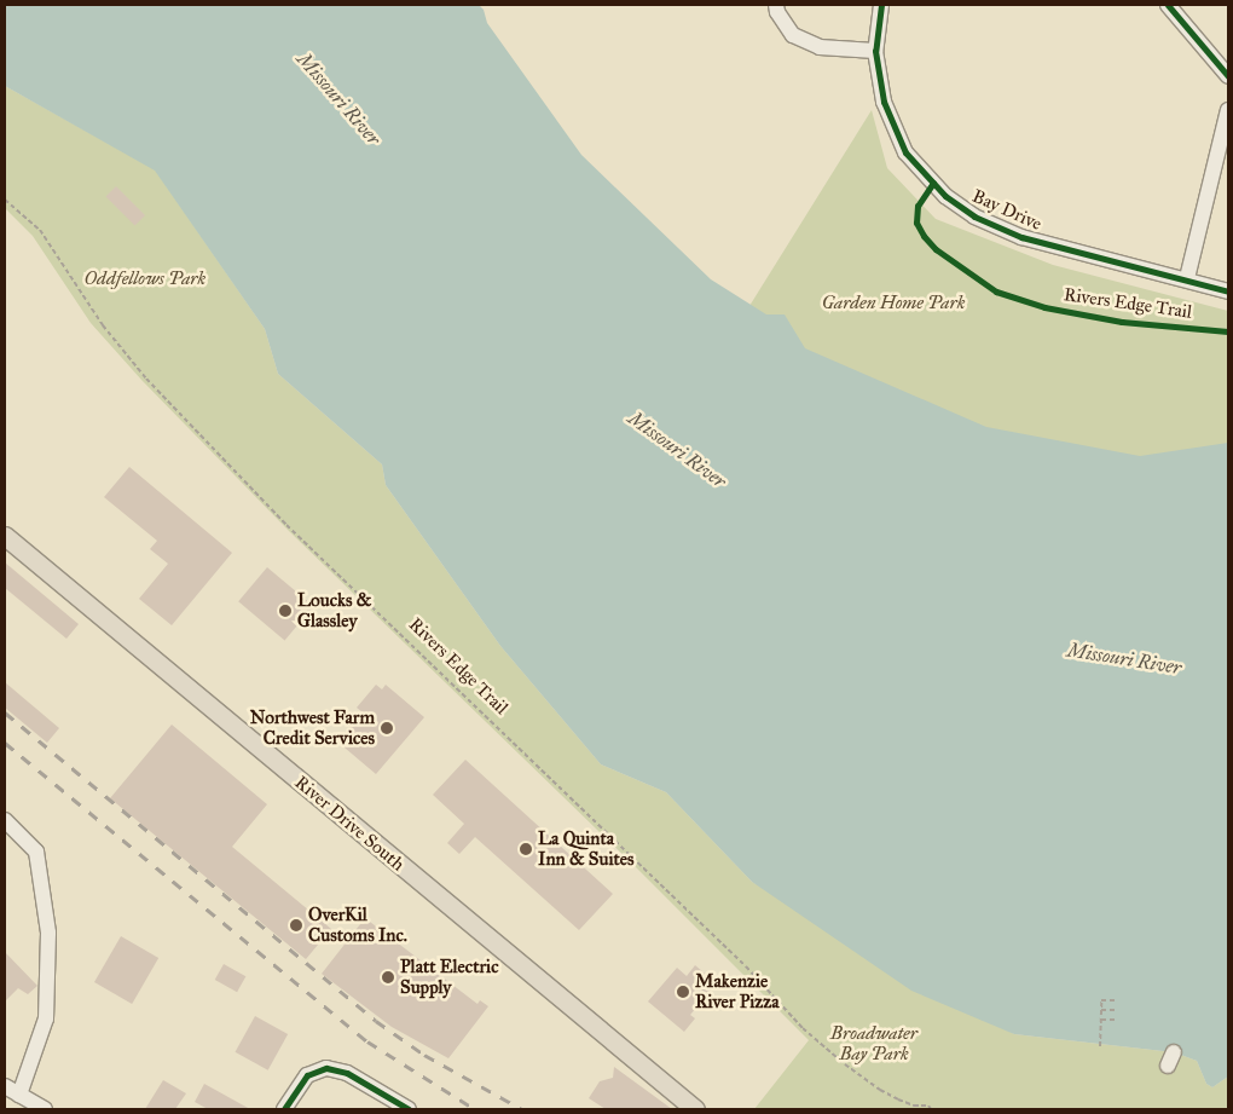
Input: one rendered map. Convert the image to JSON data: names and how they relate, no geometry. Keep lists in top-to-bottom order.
{
  "streets": {
    "main road": ["River Drive South"],
    "street": ["Bay Drive"],
    "cycle path": ["Rivers Edge Trail"]
  },
  "water": ["Missouri River"],
  "parks": ["Oddfellows Park", "Garden Home Park", "Broadwater Bay Park"],
  "places": [
    "Loucks & Glassley",
    "Northwest Farm Credit Services",
    "La Quinta Inn & Suites",
    "OverKil Customs Inc.",
    "Platt Electric Supply",
    "Makenzie River Pizza"
  ]
}
